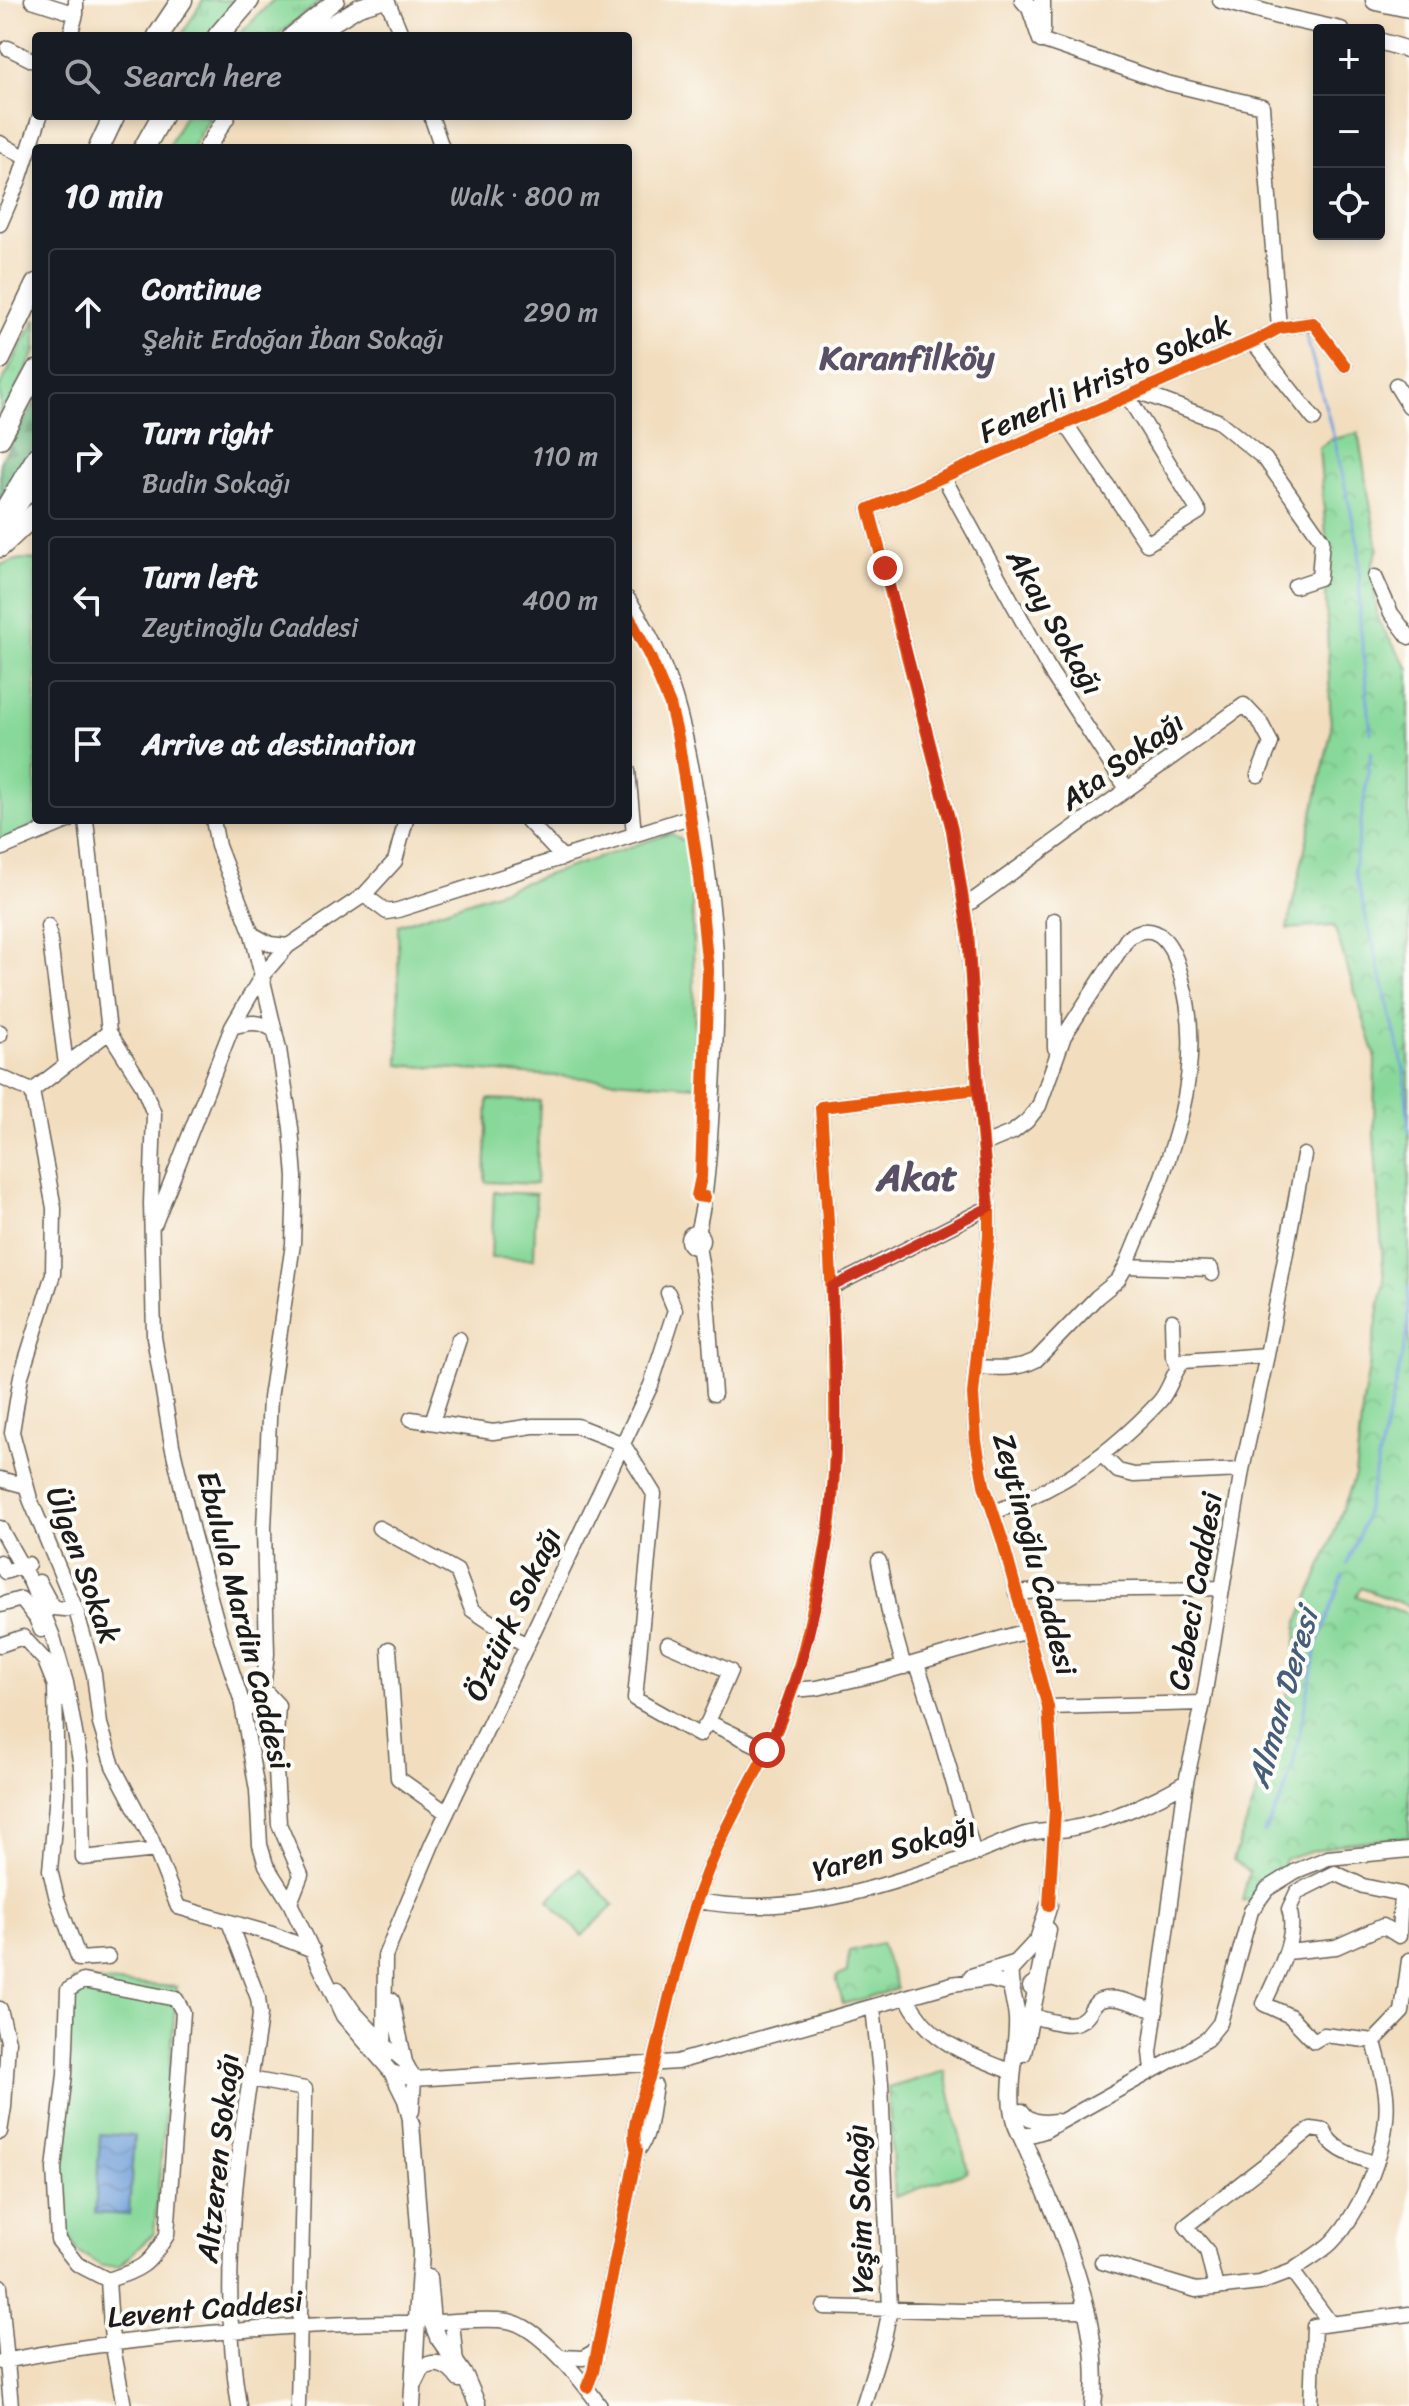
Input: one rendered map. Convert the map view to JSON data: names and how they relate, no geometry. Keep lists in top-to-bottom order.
{
  "streets": {
    "main road": ["Ebulula Mardin Caddesi"],
    "street": [
      "Fenerli Hristo Sokak",
      "Akay Sokağı",
      "Ata Sokağı",
      "Zeytinoğlu Caddesi",
      "Ülgen Sokak",
      "Cebeci Caddesi",
      "Öztürk Sokağı",
      "Yaren Sokağı",
      "Altzeren Sokağı",
      "Yeşim Sokağı",
      "Levent Caddesi"
    ]
  },
  "crossings": [
    ["Fenerli Hristo Sokak", "Akay Sokağı"],
    ["Fenerli Hristo Sokak", "Zeytinoğlu Caddesi"],
    ["Akay Sokağı", "Ata Sokağı"],
    ["Ata Sokağı", "Zeytinoğlu Caddesi"],
    ["Zeytinoğlu Caddesi", "Yaren Sokağı"],
    ["Ülgen Sokak", "Ebulula Mardin Caddesi"],
    ["Ülgen Sokak", "Altzeren Sokağı"],
    ["Cebeci Caddesi", "Yaren Sokağı"],
    ["Öztürk Sokağı", "Ebulula Mardin Caddesi"],
    ["Ebulula Mardin Caddesi", "Levent Caddesi"],
    ["Altzeren Sokağı", "Levent Caddesi"]
  ],
  "districts": ["Karanfilköy", "Akat"],
  "water": ["Alman Deresi"],
  "page": {
    "map_buttons": ["+", "−"],
    "search": "Search here",
    "heading": ["10 min", "Walk · 800 m"],
    "list": [
      ["Continue", "Şehit Erdoğan İban Sokağı", "290 m"],
      ["Turn right", "Budin Sokağı", "110 m"],
      ["Turn left", "Zeytinoğlu Caddesi", "400 m"],
      "Arrive at destination"
    ]
  }
}
